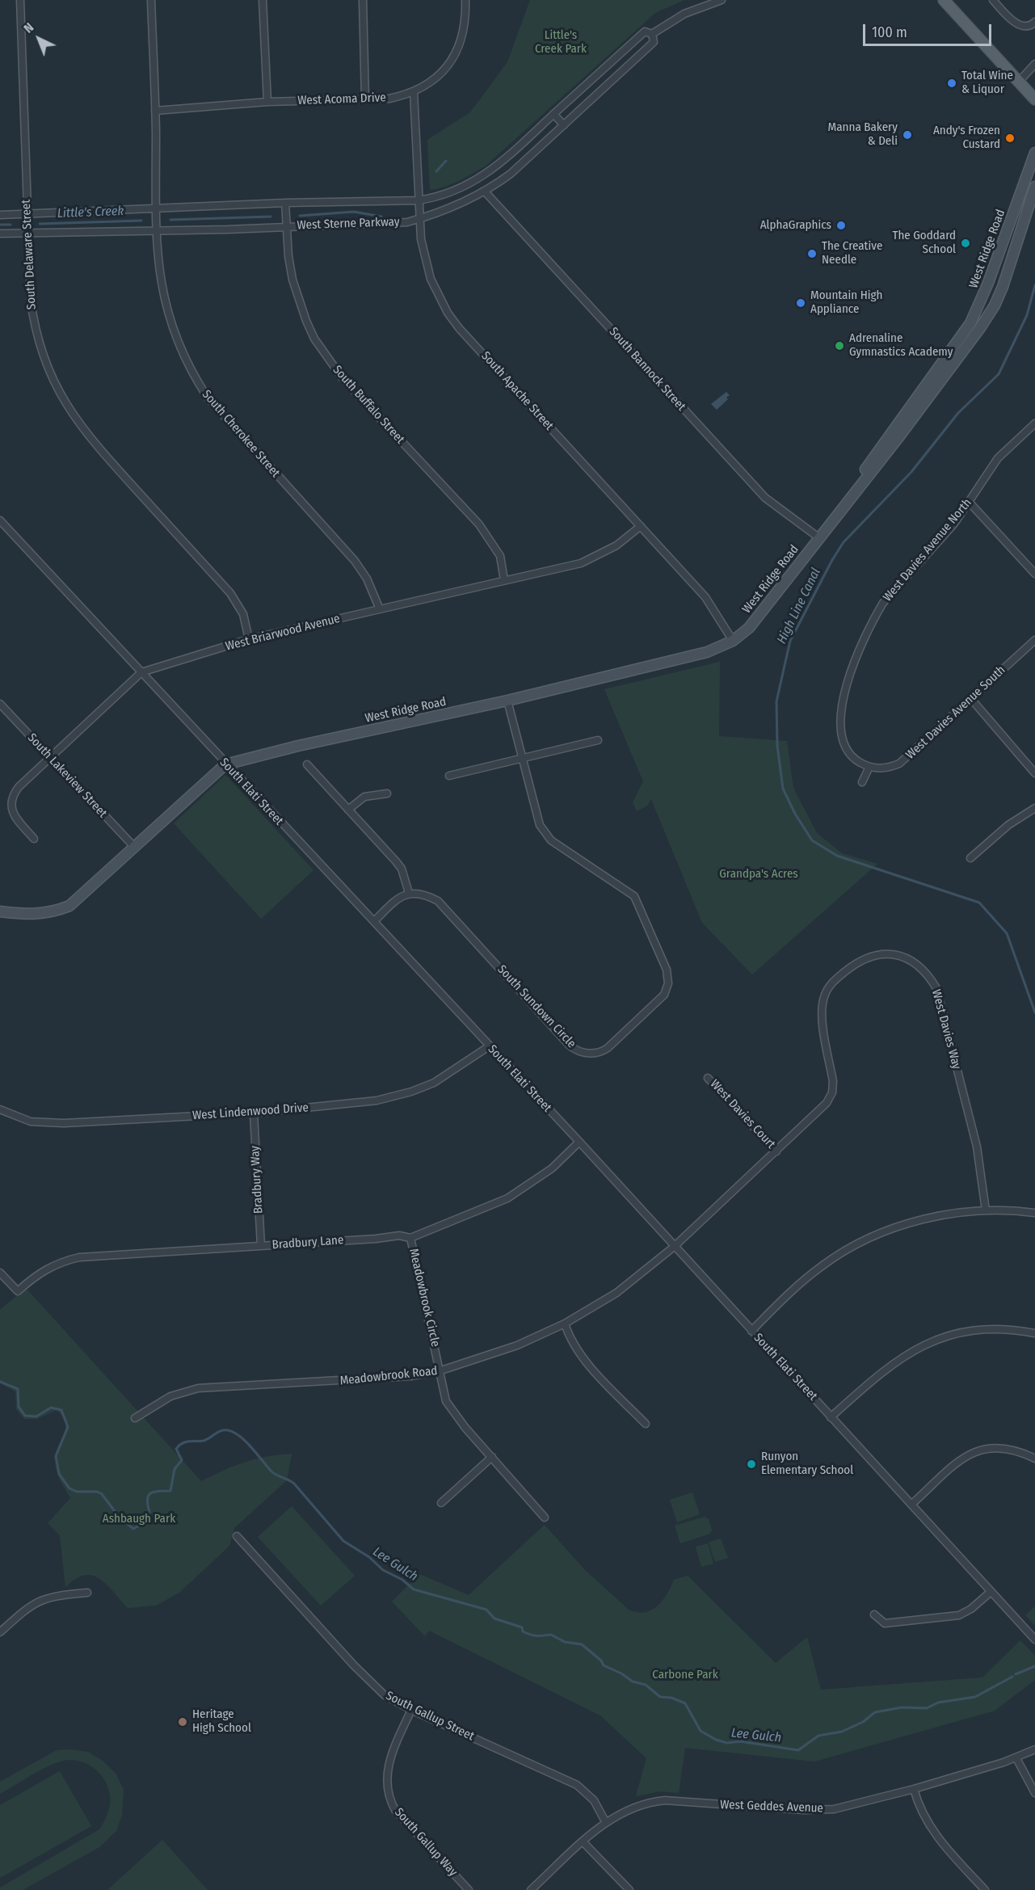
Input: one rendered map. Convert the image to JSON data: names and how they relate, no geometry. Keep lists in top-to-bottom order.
{
  "streets": {
    "street": [
      "West Acoma Drive",
      "West Sterne Parkway",
      "West Ridge Road",
      "South Delaware Street",
      "South Bannock Street",
      "South Apache Street",
      "South Buffalo Street",
      "South Cherokee Street",
      "West Davies Avenue North",
      "West Briarwood Avenue",
      "West Davies Avenue South",
      "South Lakeview Street",
      "South Elati Street",
      "South Sundown Circle",
      "West Davies Way",
      "West Lindenwood Drive",
      "West Davies Court",
      "Bradbury Way",
      "Bradbury Lane",
      "Meadowbrook Circle",
      "Meadowbrook Road",
      "South Gallup Street",
      "West Geddes Avenue",
      "South Gallup Way"
    ]
  },
  "crossings": [
    ["West Acoma Drive", "South Apache Street"],
    ["West Acoma Drive", "South Cherokee Street"],
    ["West Sterne Parkway", "South Delaware Street"],
    ["West Sterne Parkway", "South Bannock Street"],
    ["West Sterne Parkway", "South Apache Street"],
    ["West Sterne Parkway", "South Buffalo Street"],
    ["West Sterne Parkway", "South Cherokee Street"],
    ["West Ridge Road", "South Bannock Street"],
    ["West Ridge Road", "South Apache Street"],
    ["West Ridge Road", "South Lakeview Street"],
    ["West Ridge Road", "South Elati Street"],
    ["West Ridge Road", "South Sundown Circle"],
    ["South Delaware Street", "West Briarwood Avenue"],
    ["South Apache Street", "West Briarwood Avenue"],
    ["South Buffalo Street", "West Briarwood Avenue"],
    ["South Cherokee Street", "West Briarwood Avenue"],
    ["West Davies Avenue North", "West Davies Avenue South"],
    ["West Briarwood Avenue", "South Lakeview Street"],
    ["West Briarwood Avenue", "South Elati Street"],
    ["South Elati Street", "West Davies Way"],
    ["South Elati Street", "West Lindenwood Drive"],
    ["South Elati Street", "Bradbury Lane"],
    ["South Elati Street", "Meadowbrook Road"],
    ["West Davies Way", "West Davies Court"],
    ["West Davies Way", "Meadowbrook Road"],
    ["West Lindenwood Drive", "Bradbury Way"],
    ["Bradbury Way", "Bradbury Lane"],
    ["Bradbury Lane", "Meadowbrook Circle"],
    ["Meadowbrook Circle", "Meadowbrook Road"],
    ["South Gallup Street", "West Geddes Avenue"],
    ["South Gallup Street", "South Gallup Way"]
  ],
  "water": ["Little's Creek", "High Line Canal", "Lee Gulch"],
  "parks": [
    "Little's Creek Park",
    "Grandpa's Acres",
    "Ashbaugh Park",
    "Carbone Park"
  ],
  "places": [
    "Total Wine & Liquor",
    "Manna Bakery & Deli",
    "Andy's Frozen Custard",
    "AlphaGraphics",
    "The Goddard School",
    "The Creative Needle",
    "Mountain High Appliance",
    "Adrenaline Gymnastics Academy",
    "Runyon Elementary School",
    "Heritage High School"
  ],
  "scale_bar": "100 m",
  "north": "top left"
}
